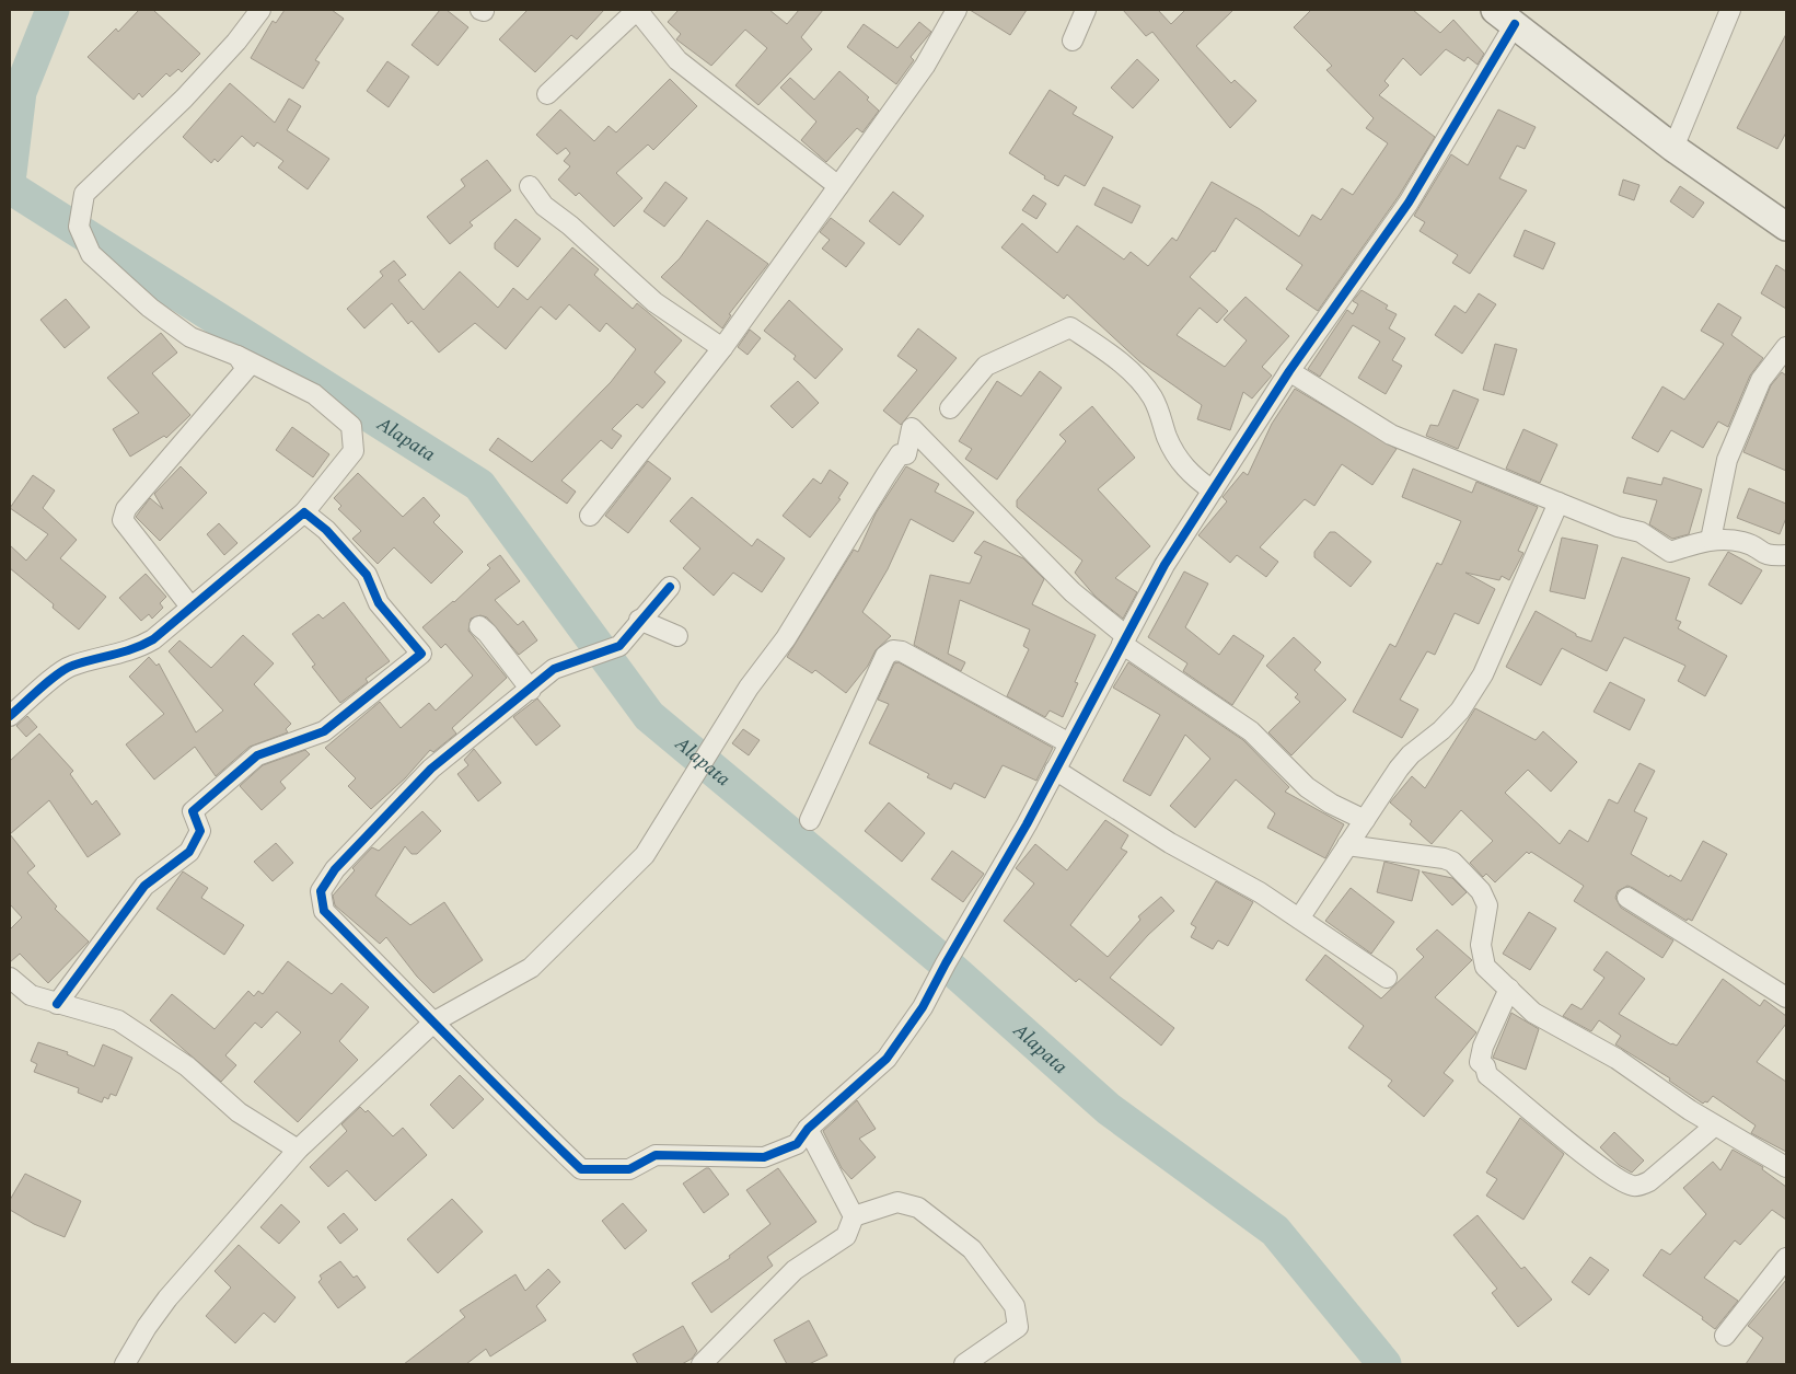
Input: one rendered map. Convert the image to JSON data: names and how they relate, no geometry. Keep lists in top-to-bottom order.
{
  "water": ["Alapata"]
}
